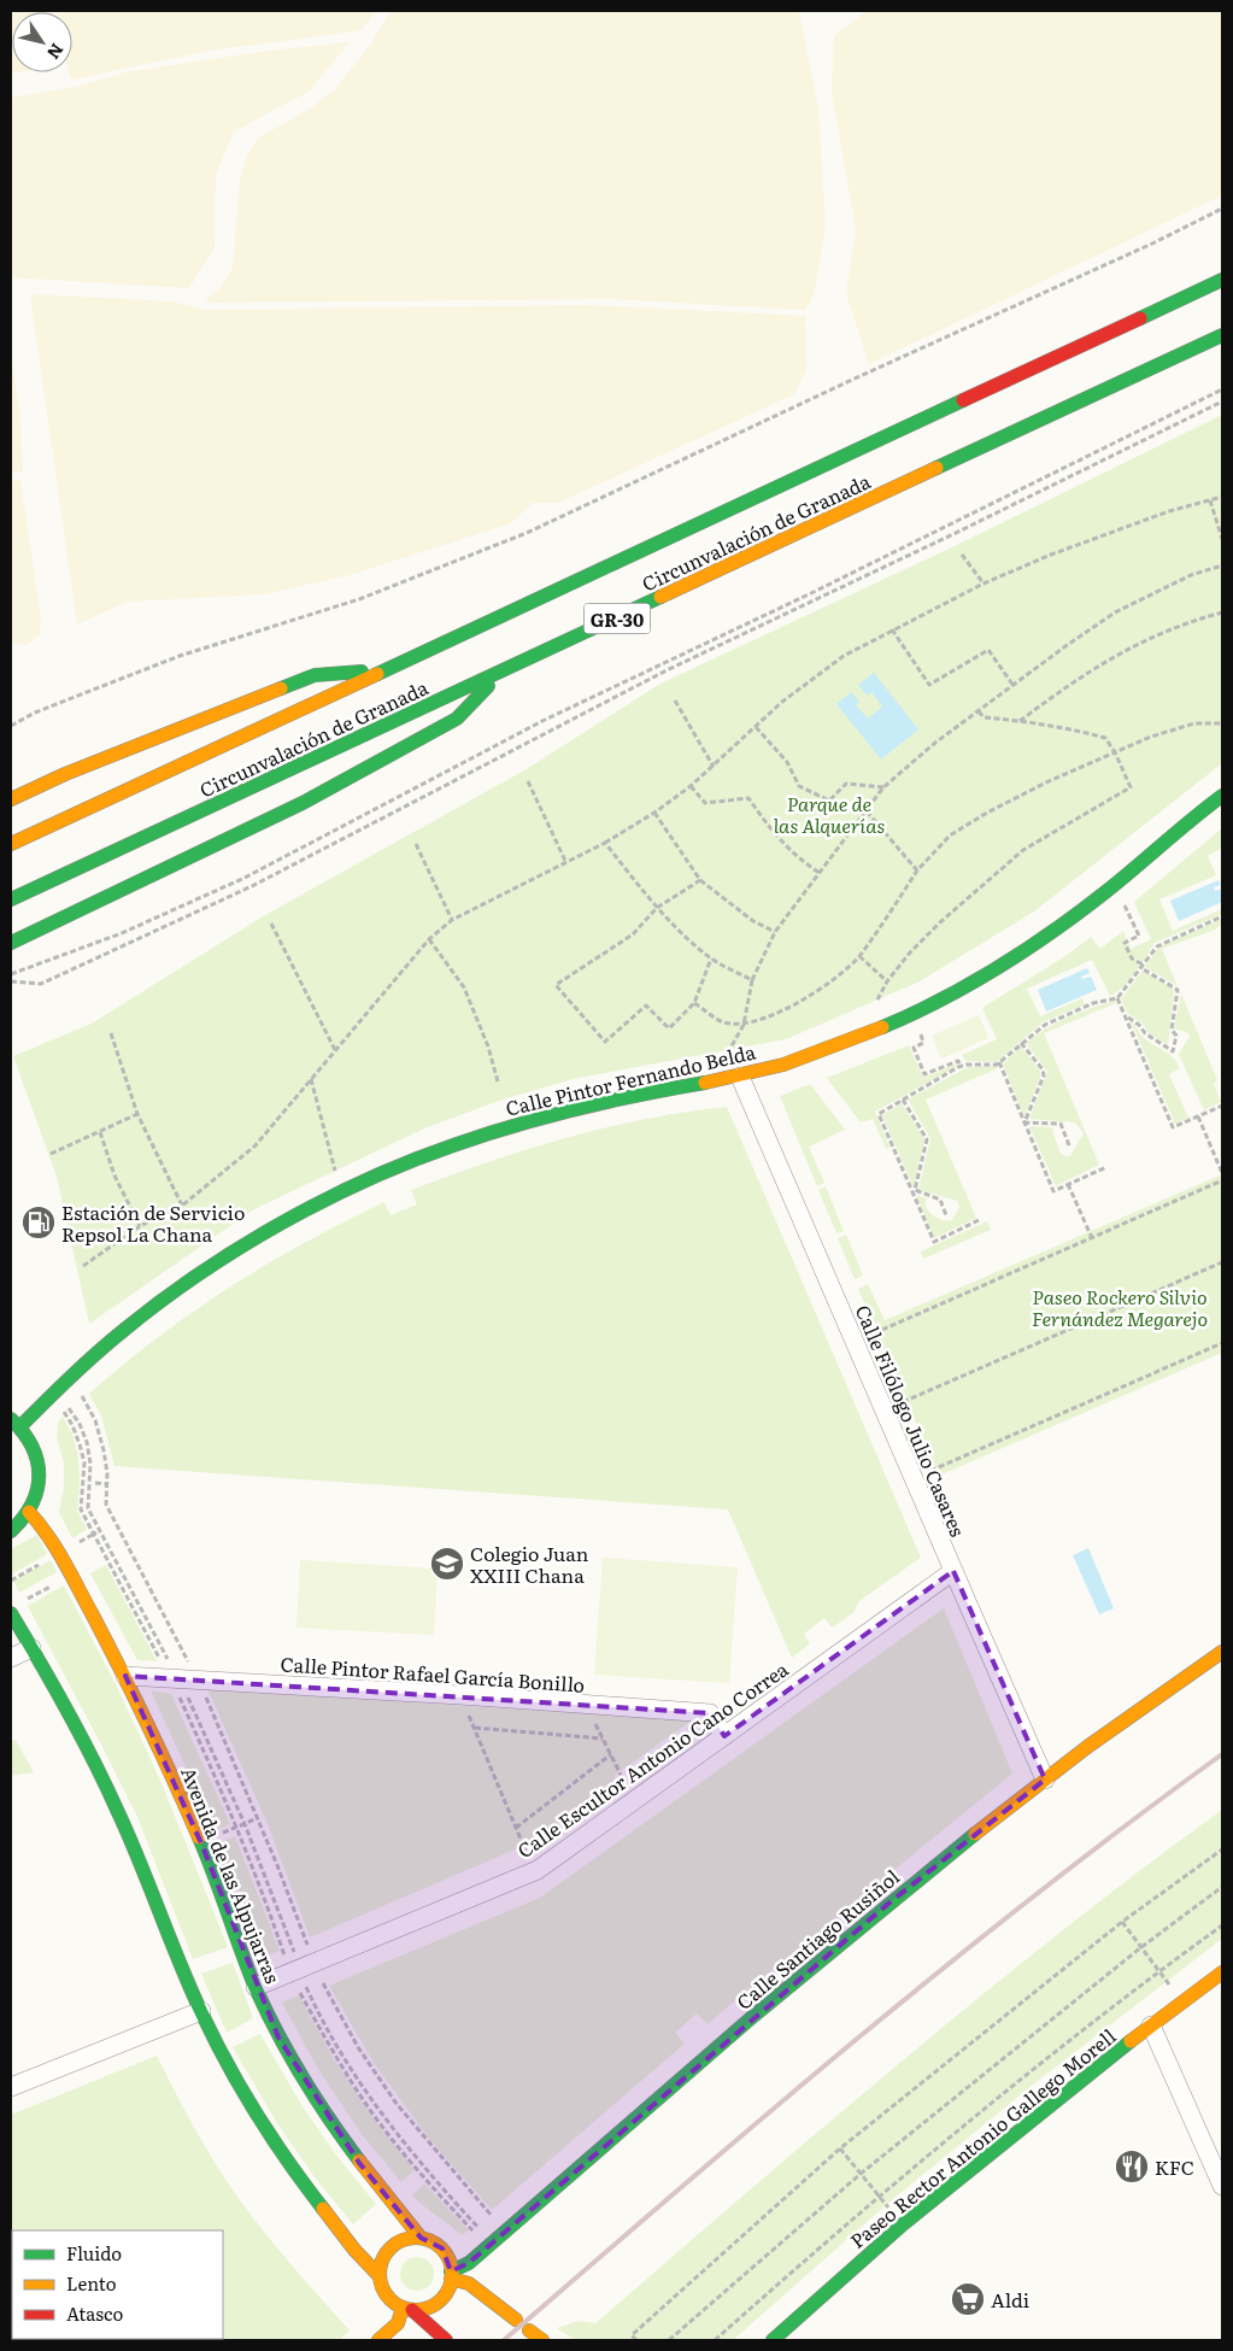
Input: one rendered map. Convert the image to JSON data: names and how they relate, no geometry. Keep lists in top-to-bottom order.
{
  "streets": {
    "main road": [
      "Circunvalación de Granada",
      "GR-30",
      "Calle Pintor Fernando Belda",
      "Avenida de las Alpujarras",
      "Calle Santiago Rusiñol",
      "Paseo Rector Antonio Gallego Morell"
    ],
    "street": ["Calle Filólogo Julio Casares", "Calle Pintor Rafael García Bonillo", "Calle Escultor Antonio Cano Correa"]
  },
  "crossings": [
    ["Calle Pintor Fernando Belda", "Calle Filólogo Julio Casares"],
    ["Calle Filólogo Julio Casares", "Calle Escultor Antonio Cano Correa"],
    ["Calle Filólogo Julio Casares", "Calle Santiago Rusiñol"],
    ["Calle Pintor Rafael García Bonillo", "Calle Escultor Antonio Cano Correa"],
    ["Calle Pintor Rafael García Bonillo", "Avenida de las Alpujarras"],
    ["Calle Escultor Antonio Cano Correa", "Avenida de las Alpujarras"],
    ["Avenida de las Alpujarras", "Calle Santiago Rusiñol"]
  ],
  "parks": ["Parque de las Alquerías", "Paseo Rockero Silvio Fernández Megarejo"],
  "places": {
    "fuel station": ["Estación de Servicio Repsol La Chana"],
    "school or university": ["Colegio Juan XXIII Chana"],
    "restaurant": ["KFC"],
    "supermarket": ["Aldi"]
  },
  "legend": ["Fluido", "Lento", "Atasco"],
  "north": "bottom right"
}
